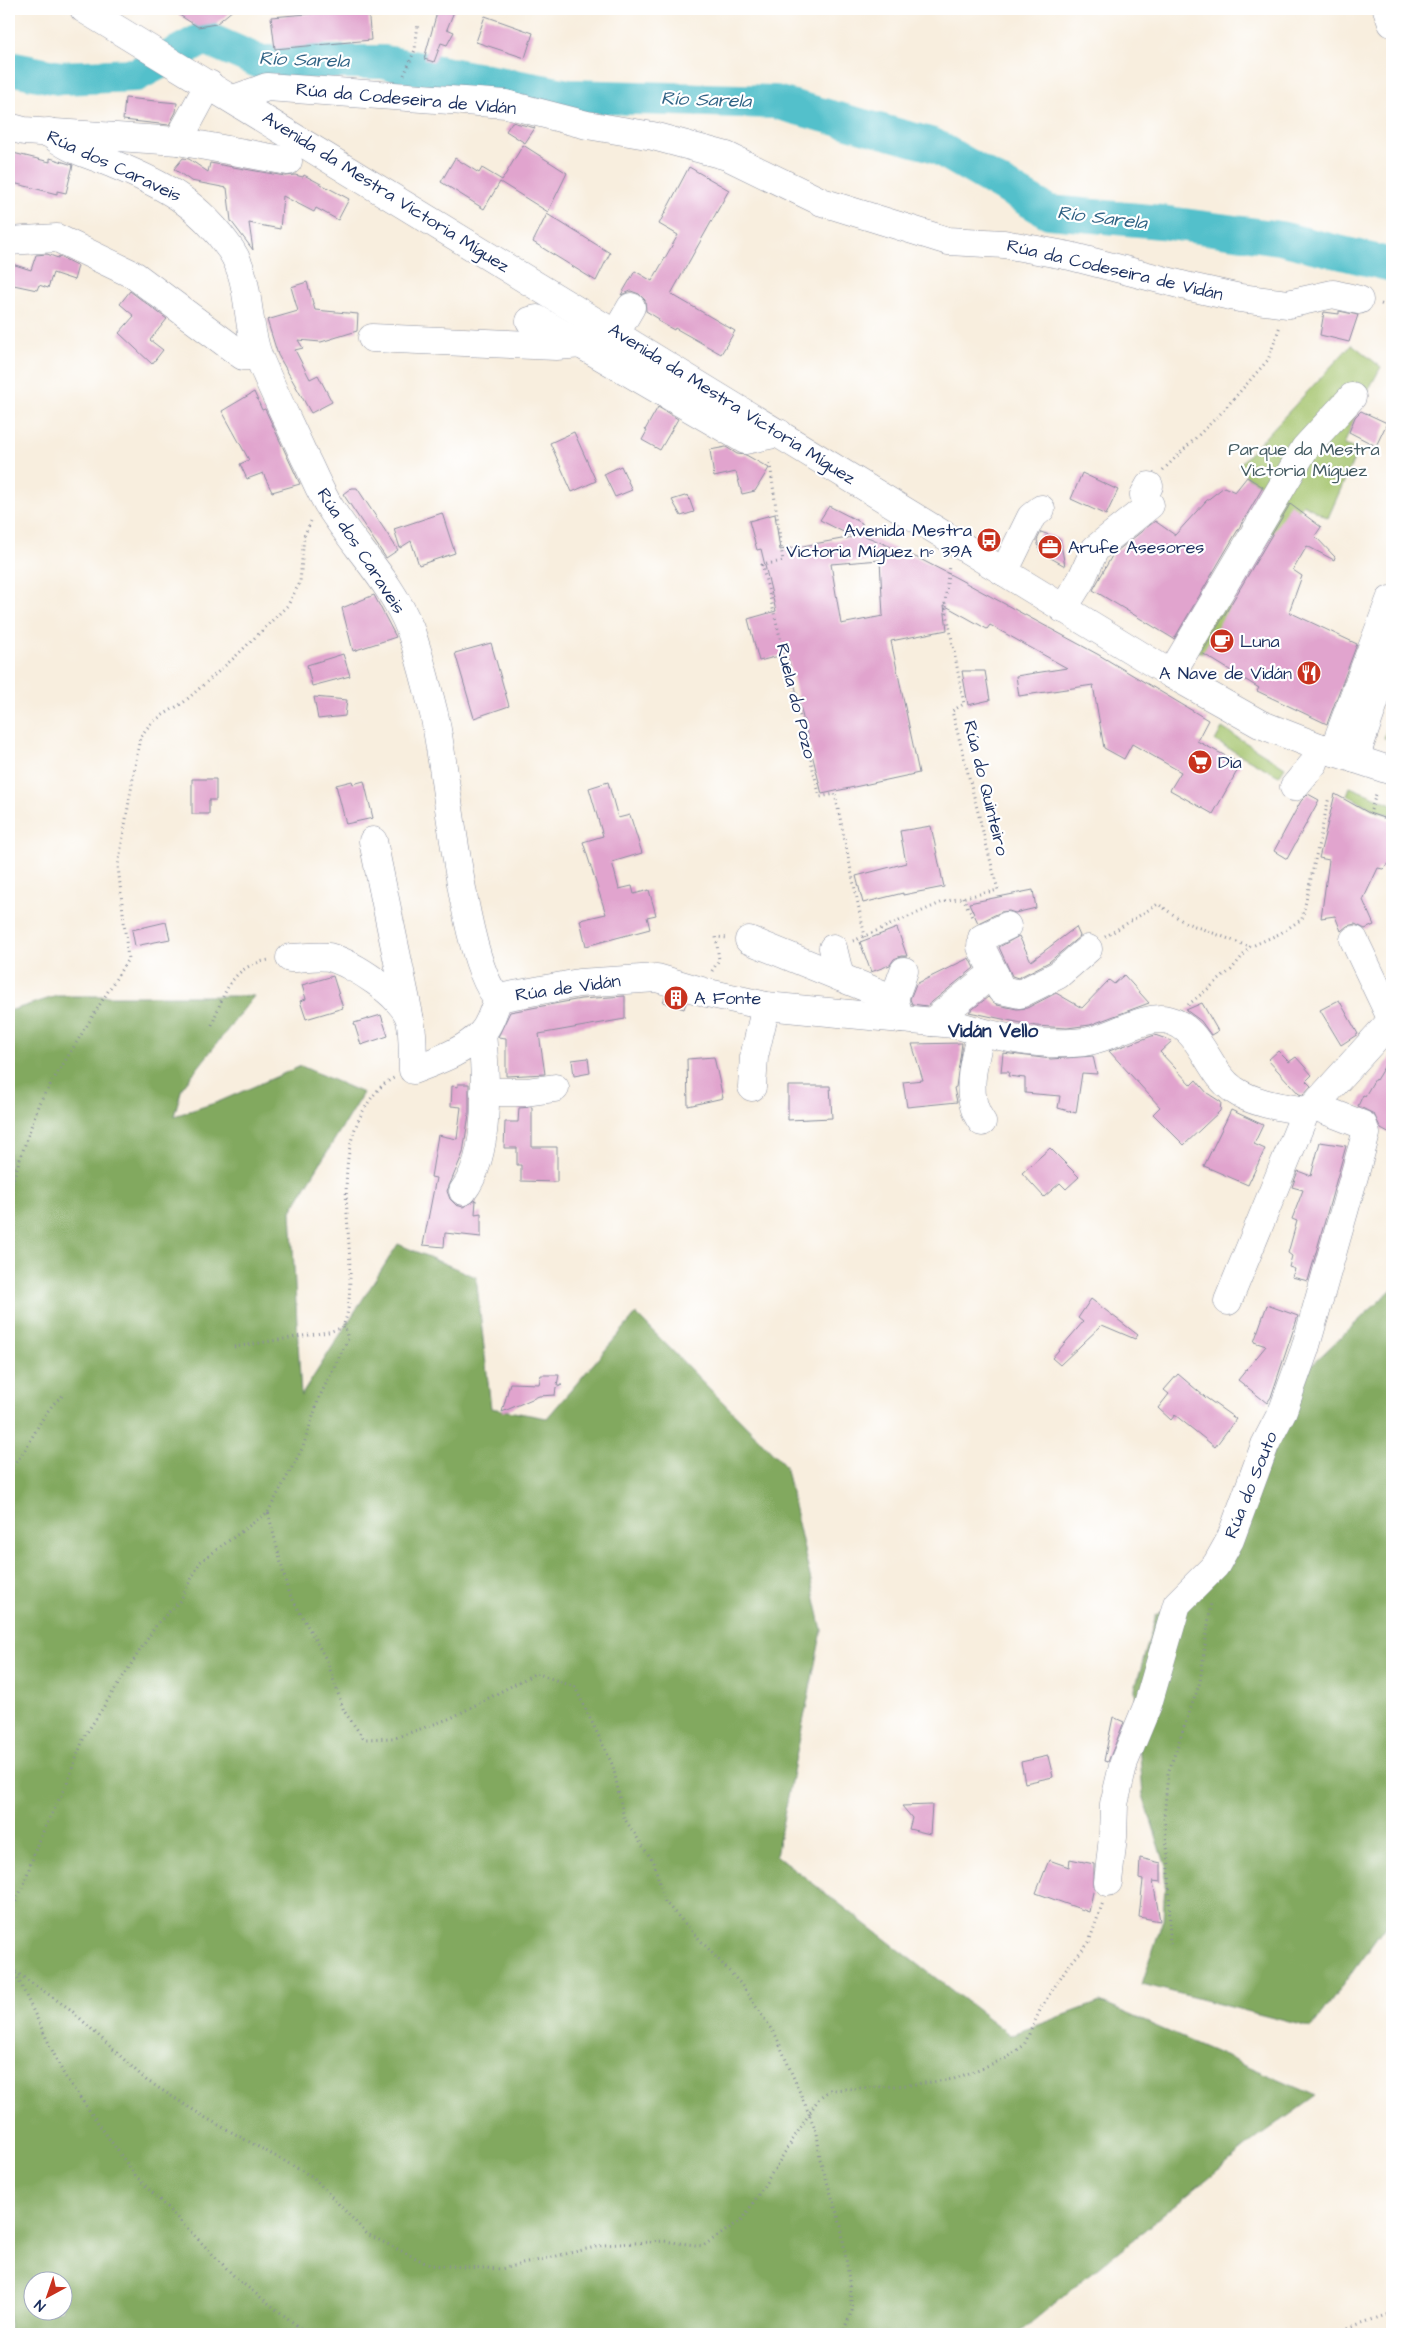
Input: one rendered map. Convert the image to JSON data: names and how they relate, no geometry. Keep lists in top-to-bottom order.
{
  "streets": {
    "street": [
      "Rúa da Codeseira de Vidán",
      "Rúa dos Caraveis",
      "Avenida da Mestra Victoria Míguez",
      "Rúa de Vidán",
      "Rúa do Souto"
    ],
    "path": ["Ruela do Pozo", "Rúa do Quinteiro"]
  },
  "crossings": [
    ["Rúa da Codeseira de Vidán", "Avenida da Mestra Victoria Míguez"],
    ["Rúa dos Caraveis", "Rúa de Vidán"],
    ["Ruela do Pozo", "Rúa do Quinteiro"]
  ],
  "districts": ["Vidán Vello"],
  "water": ["Río Sarela"],
  "parks": ["Parque da Mestra Victoria Míguez"],
  "places": {
    "bus stop": ["Avenida Mestra Victoria Míguez nº 39A"],
    "office": ["Arufe Asesores"],
    "cafe": ["Luna"],
    "restaurant": ["A Nave de Vidán"],
    "supermarket": ["Dia"],
    "building": ["A Fonte"]
  },
  "north": "bottom left"
}
